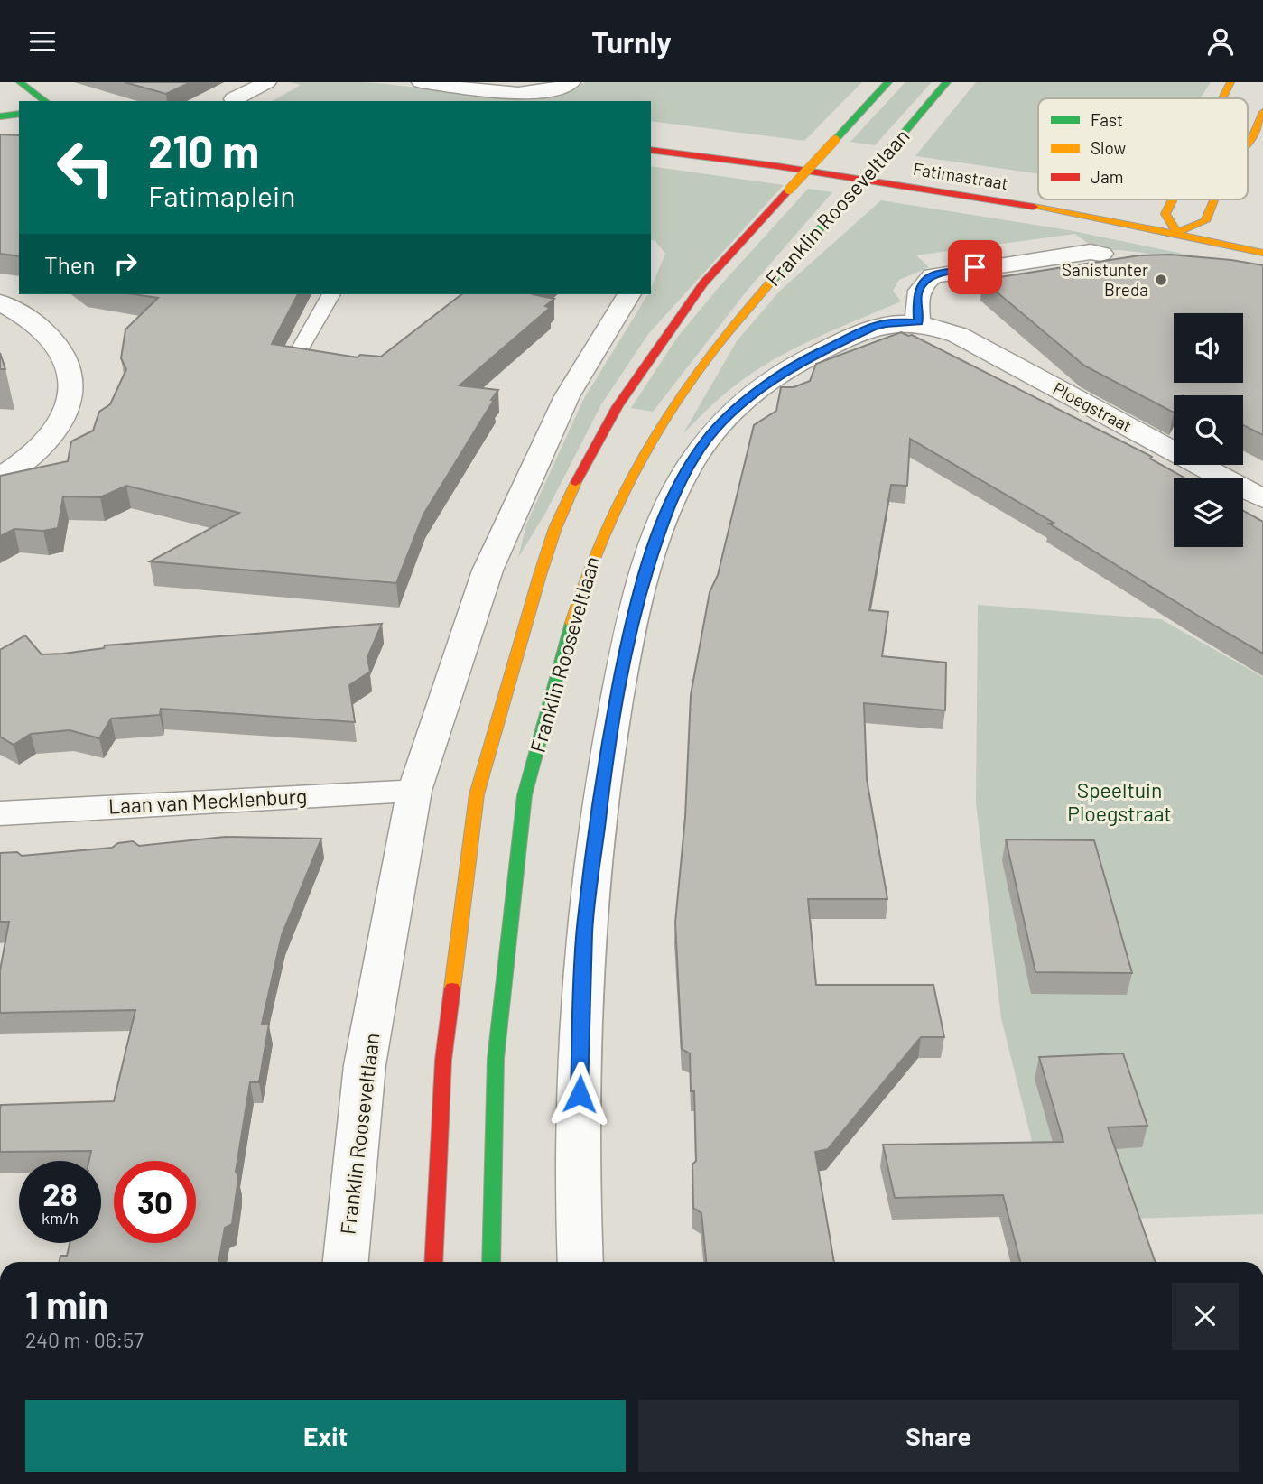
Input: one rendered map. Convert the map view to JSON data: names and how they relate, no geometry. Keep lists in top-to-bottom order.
{
  "streets": {
    "main road": ["Fatimastraat", "Franklin Rooseveltlaan"],
    "street": ["Ploegstraat", "Laan van Mecklenburg"]
  },
  "crossings": [
    ["Franklin Rooseveltlaan", "Laan van Mecklenburg"]
  ],
  "parks": ["Speeltuin Ploegstraat"],
  "places": ["Sanistunter Breda"],
  "legend": ["Fast", "Slow", "Jam"],
  "page": {
    "header": "Turnly",
    "turn": ["210 m", "Fatimaplein"],
    "then": "Then",
    "speed": "28 km/h",
    "limit": "30",
    "heading": ["1 min", "240 m · 06:57"],
    "buttons": ["Exit", "Share"]
  }
}
